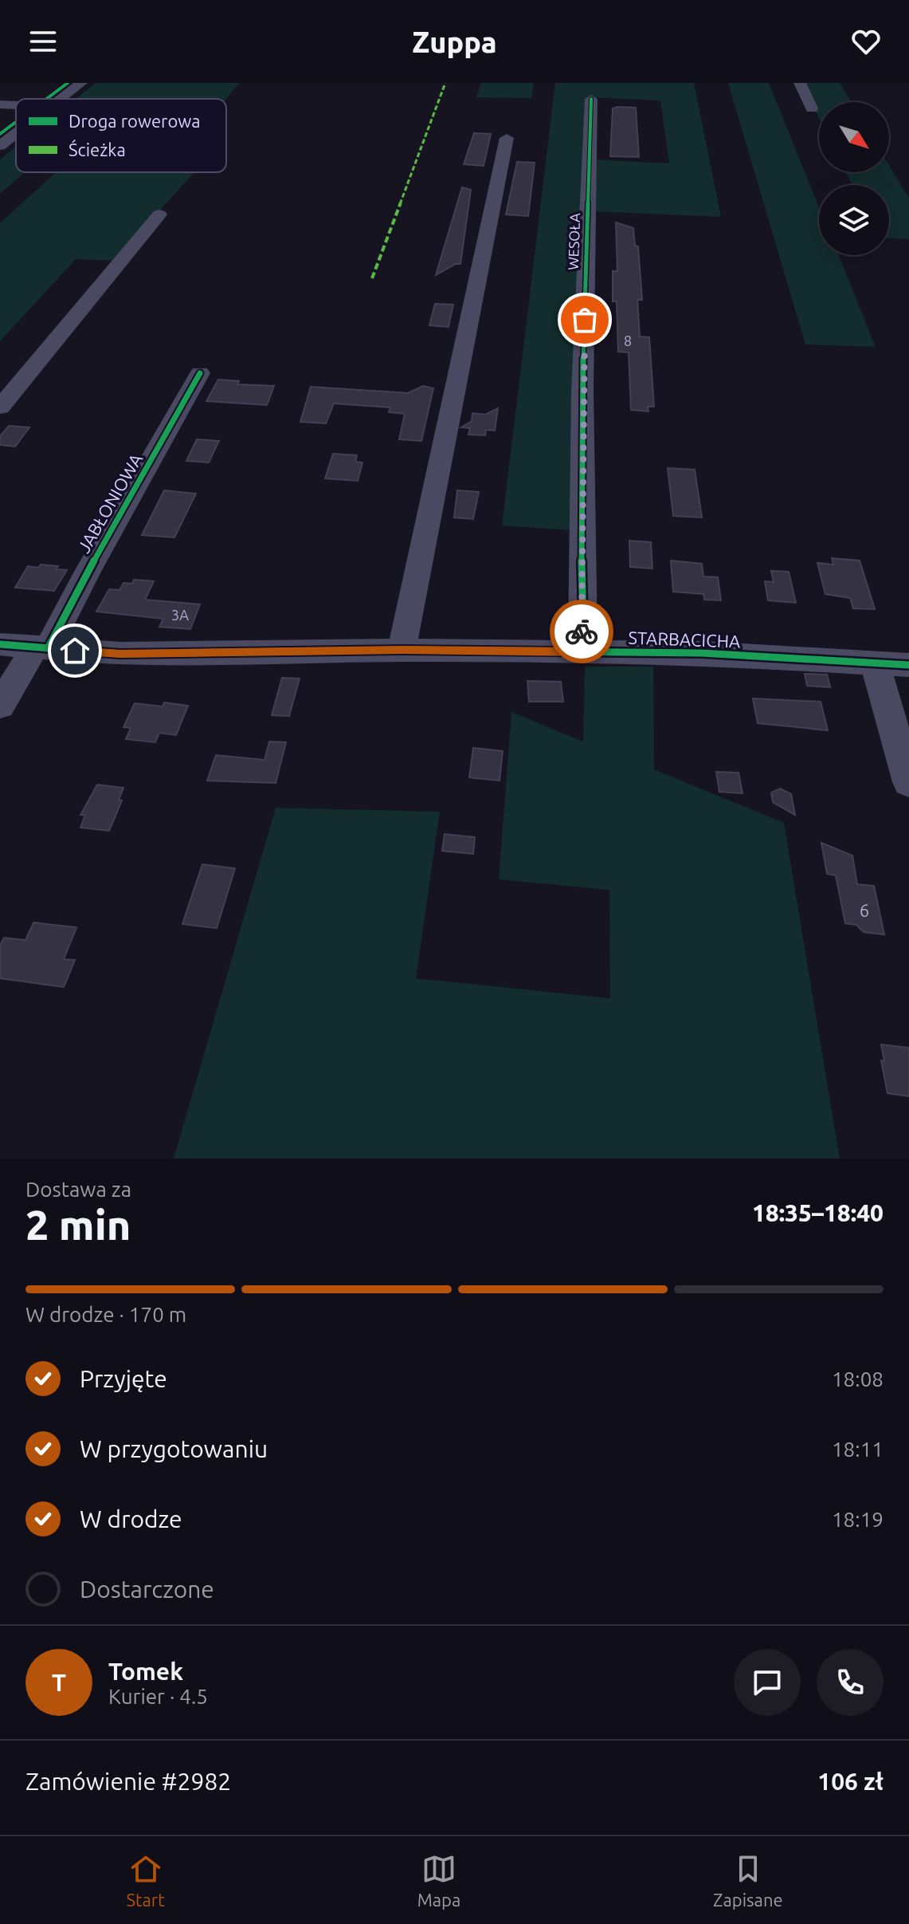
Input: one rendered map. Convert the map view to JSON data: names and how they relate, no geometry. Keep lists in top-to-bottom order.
{
  "streets": {
    "street": ["WESOŁA", "JABŁONIOWA", "STARBACICHA"]
  },
  "crossings": [
    ["WESOŁA", "STARBACICHA"],
    ["JABŁONIOWA", "STARBACICHA"]
  ],
  "house_numbers": ["8", "3A", "6"],
  "legend": ["Droga rowerowa", "Ścieżka"],
  "north": "bottom right",
  "page": {
    "header": "Zuppa",
    "heading": ["2 min", "Dostawa za", "18:35–18:40"],
    "panel": [
      "Tomek",
      "Kurier · 4.5",
      "Zamówienie #2982",
      "106 zł"
    ],
    "bar": "W drodze · 170 m",
    "list": [
      ["Przyjęte", "18:08"],
      ["W przygotowaniu", "18:11"],
      ["W drodze", "18:19"],
      "Dostarczone"
    ],
    "round": "T",
    "tabs": ["Start", "Mapa", "Zapisane"]
  }
}
